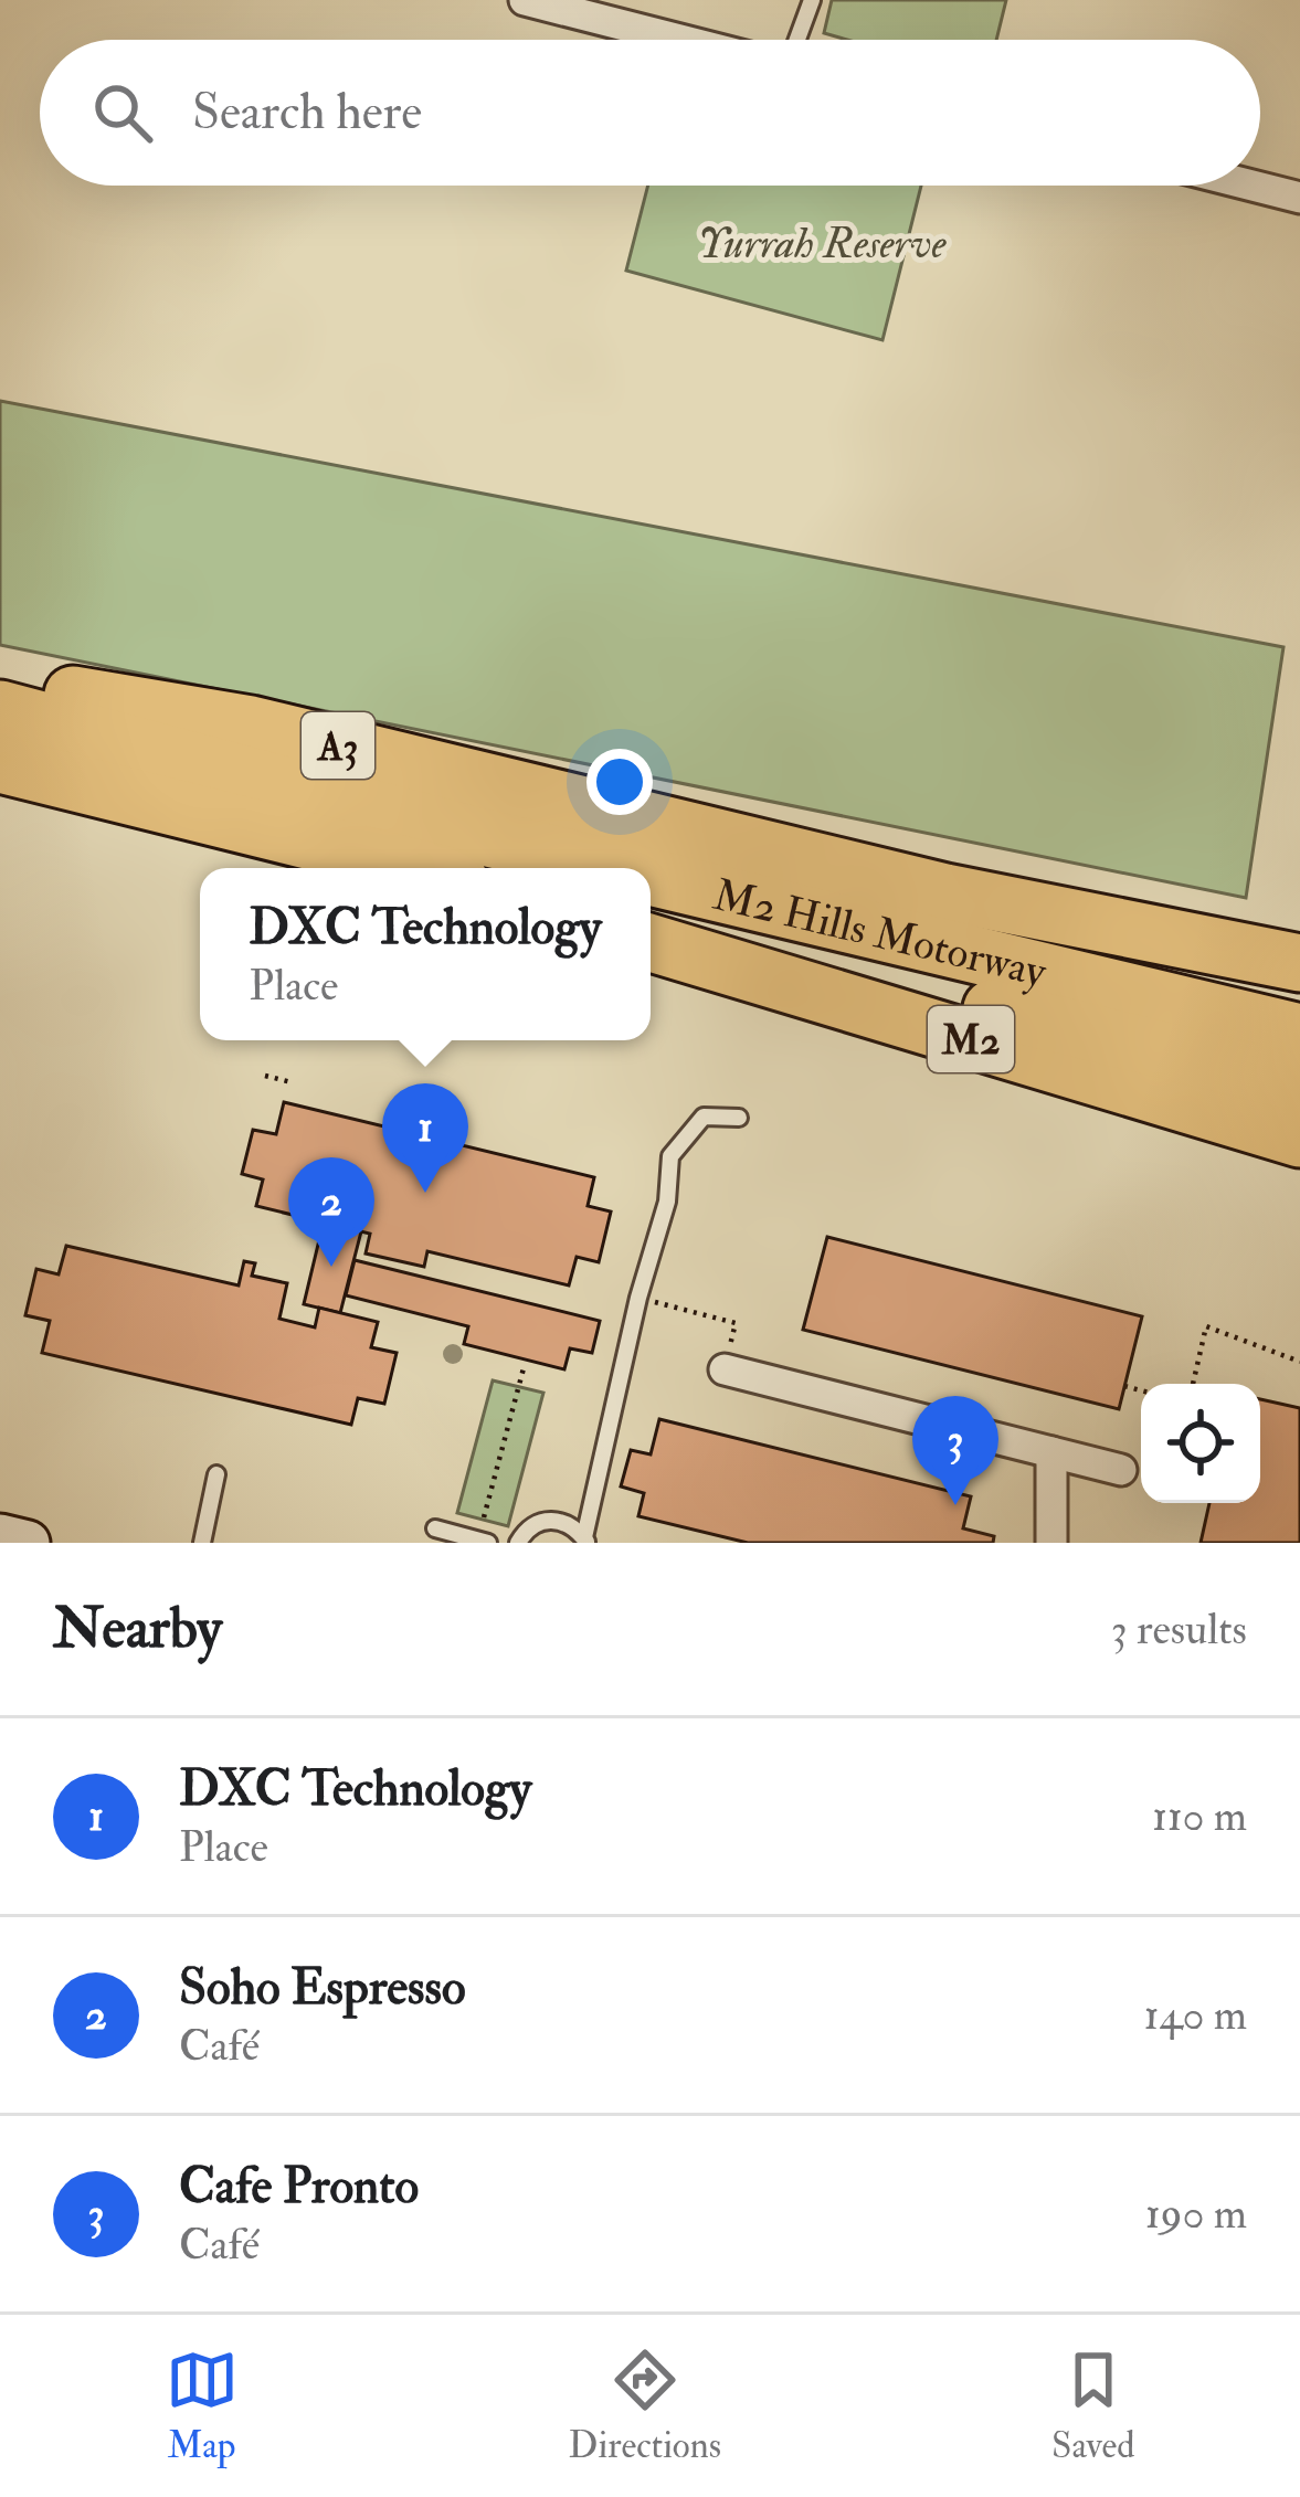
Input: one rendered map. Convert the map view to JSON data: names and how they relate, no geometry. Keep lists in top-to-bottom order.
{
  "streets": {
    "highway": ["A3", "M2 Hills Motorway", "M2"]
  },
  "parks": ["Yurrah Reserve"],
  "page": {
    "search": "Search here",
    "popup": ["DXC Technology", "Place"],
    "pins": ["1", "2", "3"],
    "heading": ["Nearby", "3 results"],
    "list": [
      {
        "mark": "1",
        "name": "DXC Technology",
        "note": "Place",
        "value": "110 m"
      },
      {
        "mark": "2",
        "name": "Soho Espresso",
        "note": "Café",
        "value": "140 m"
      },
      {
        "mark": "3",
        "name": "Cafe Pronto",
        "note": "Café",
        "value": "190 m"
      }
    ],
    "nav": ["Map", "Directions", "Saved"]
  }
}
